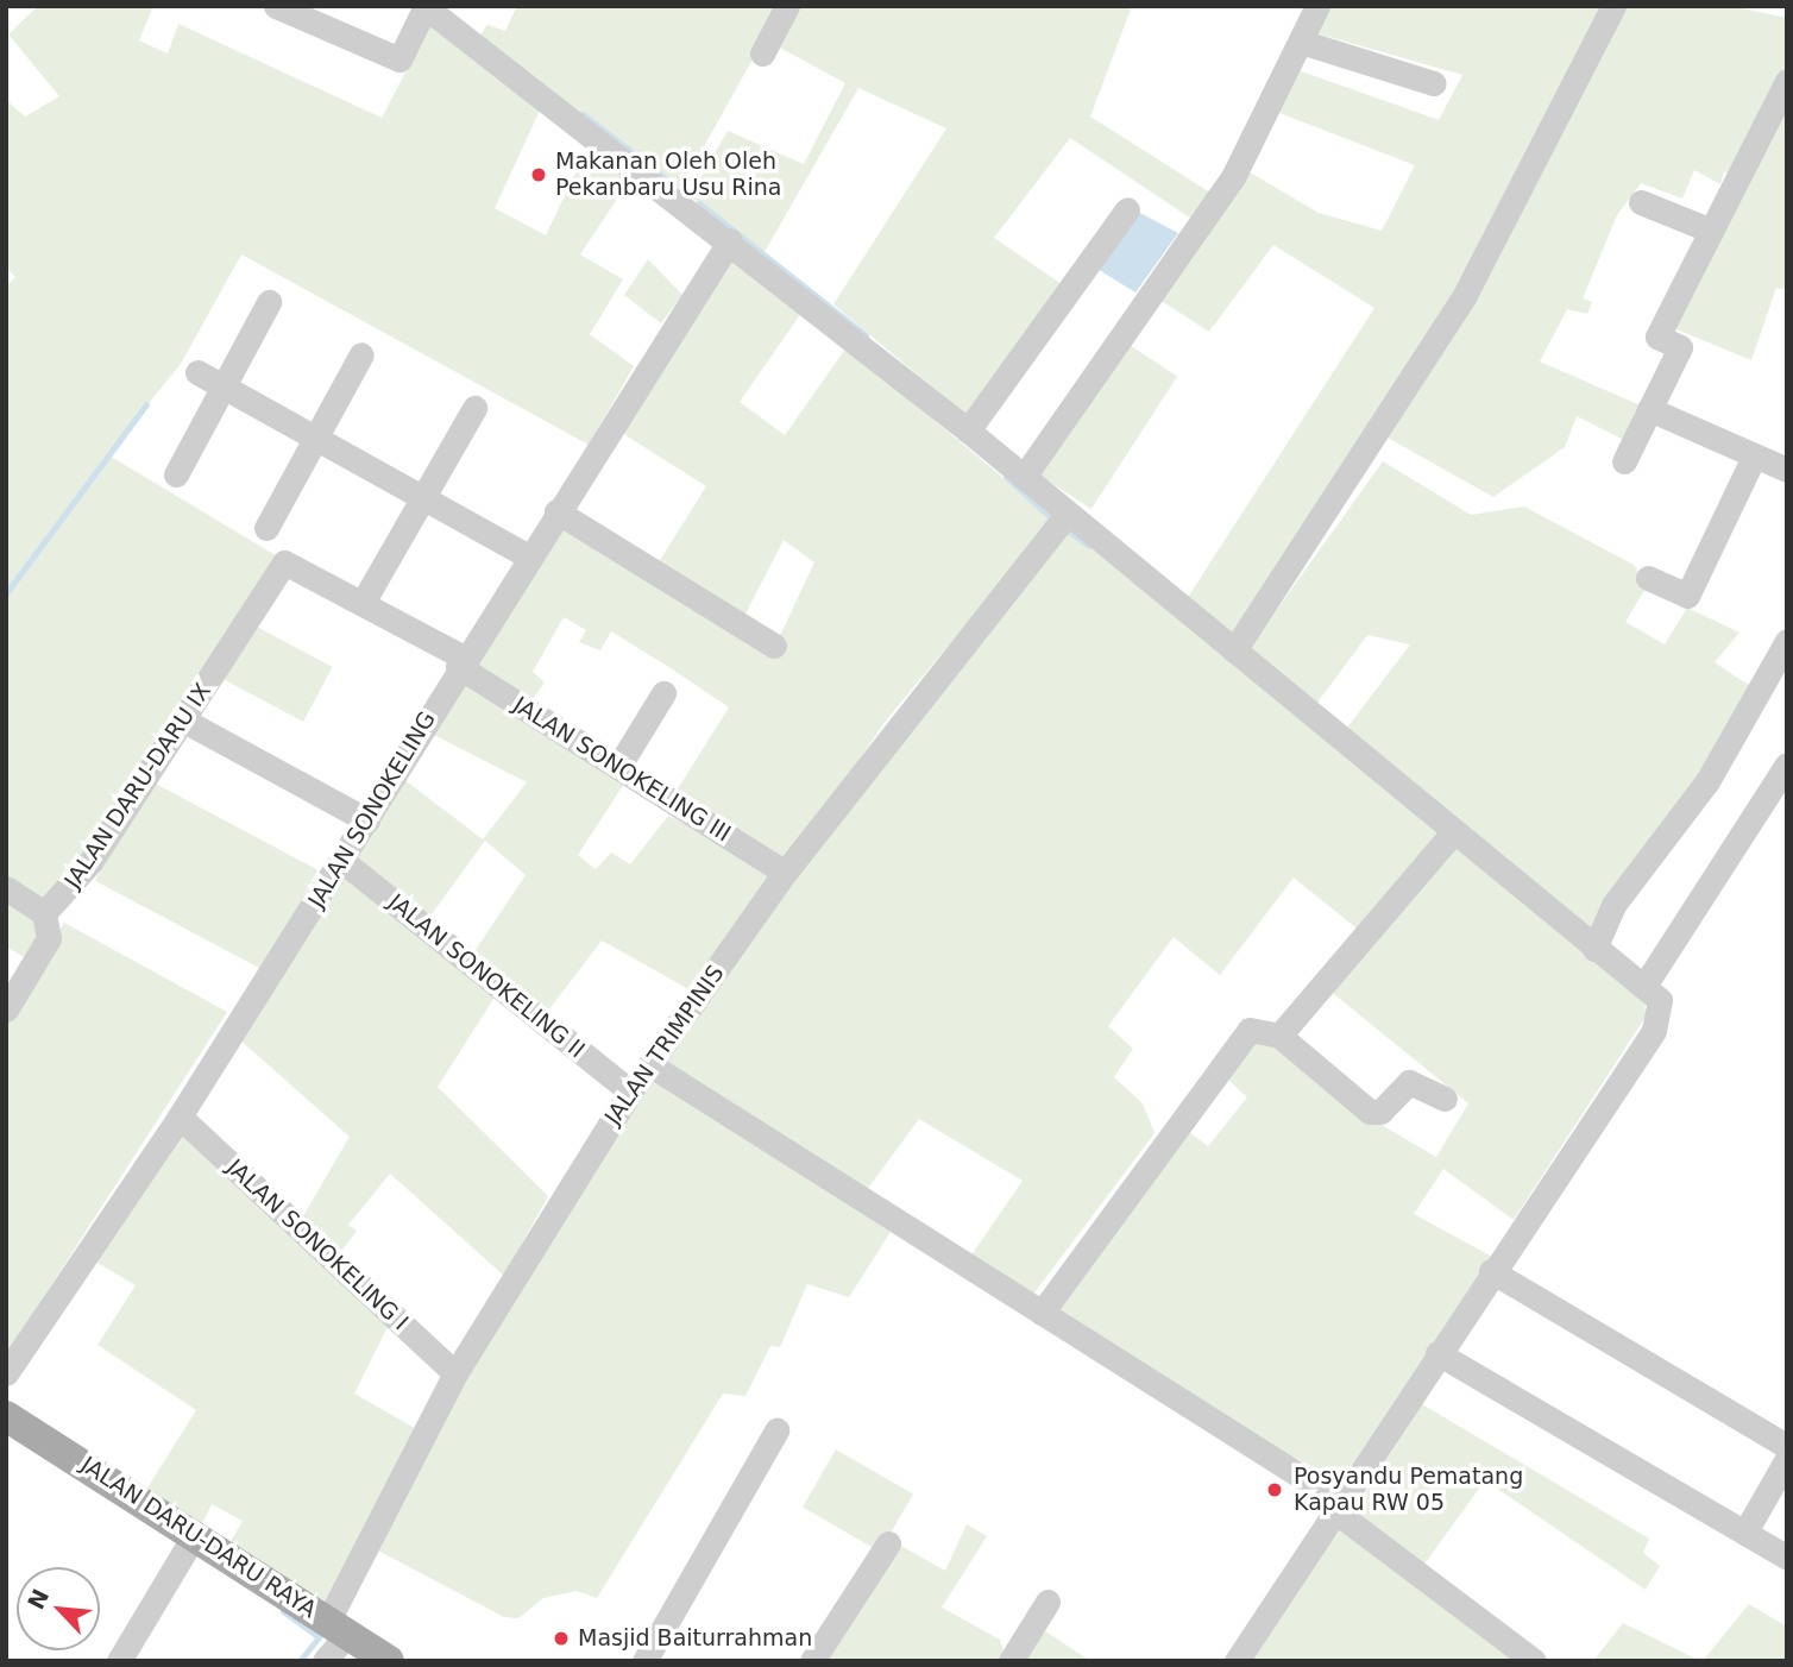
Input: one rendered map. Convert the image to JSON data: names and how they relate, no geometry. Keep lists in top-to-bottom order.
{
  "streets": {
    "main road": ["JALAN DARU-DARU RAYA"],
    "street": [
      "JALAN SONOKELING III",
      "JALAN DARU-DARU IX",
      "JALAN SONOKELING",
      "JALAN SONOKELING II",
      "JALAN TRIMPINIS",
      "JALAN SONOKELING I"
    ]
  },
  "crossings": [
    ["JALAN SONOKELING III", "JALAN DARU-DARU IX"],
    ["JALAN SONOKELING III", "JALAN SONOKELING"],
    ["JALAN SONOKELING III", "JALAN TRIMPINIS"],
    ["JALAN SONOKELING", "JALAN SONOKELING II"],
    ["JALAN SONOKELING", "JALAN SONOKELING I"],
    ["JALAN SONOKELING II", "JALAN TRIMPINIS"],
    ["JALAN TRIMPINIS", "JALAN SONOKELING I"],
    ["JALAN TRIMPINIS", "JALAN DARU-DARU RAYA"]
  ],
  "places": ["Makanan Oleh Oleh Pekanbaru Usu Rina", "Posyandu Pematang Kapau RW 05", "Masjid Baiturrahman"],
  "north": "top left"
}
